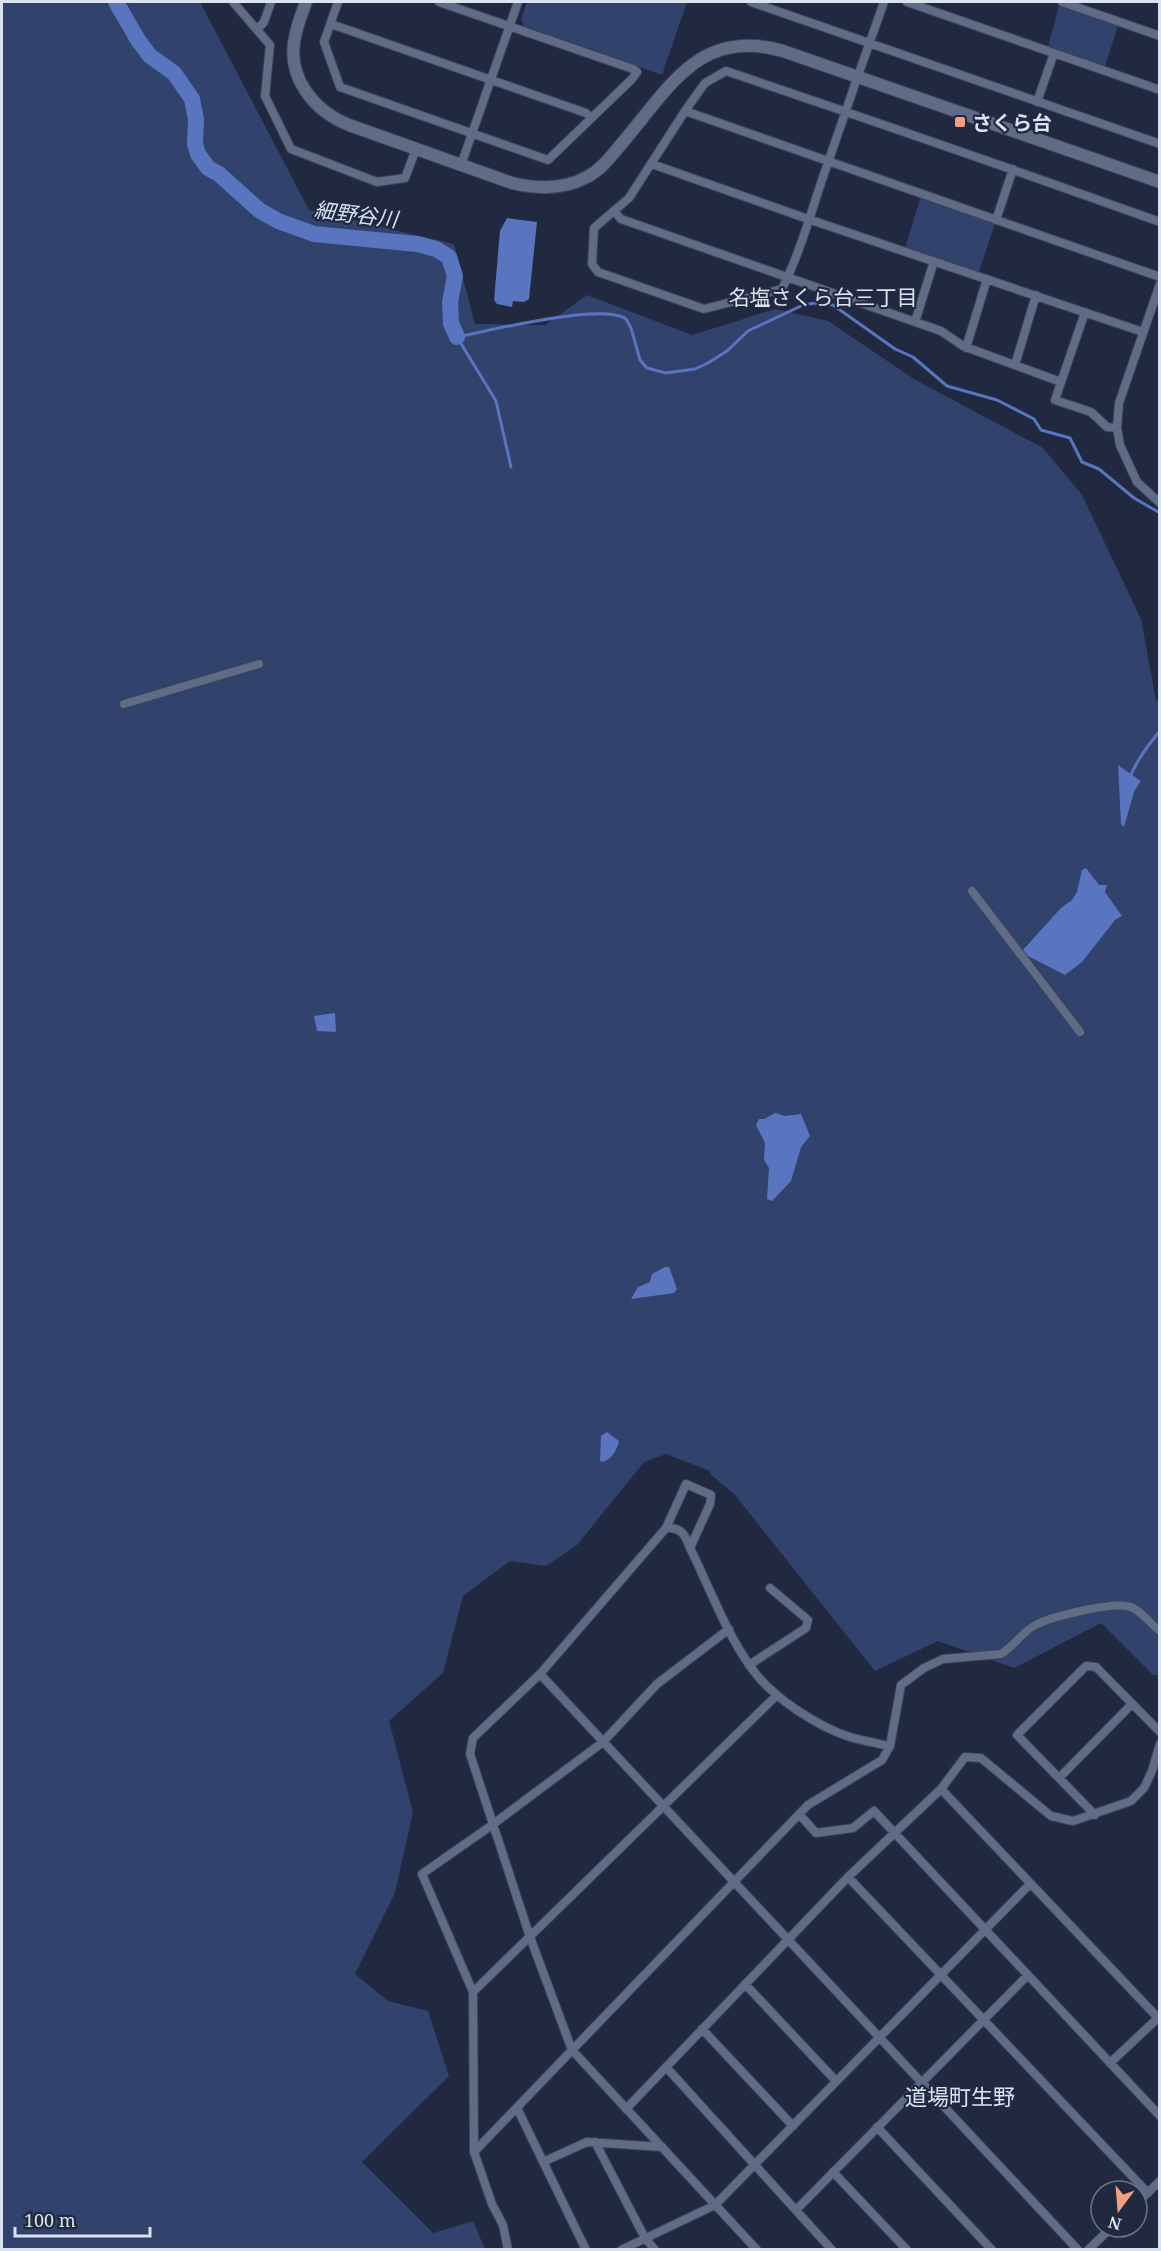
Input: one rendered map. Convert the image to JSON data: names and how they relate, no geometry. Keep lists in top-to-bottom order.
{
  "districts": ["名塩さくら台三丁目", "道場町生野"],
  "water": ["細野谷川"],
  "places": {
    "transit": ["さくら台"]
  },
  "scale_bar": "100 m",
  "north": "bottom"
}
